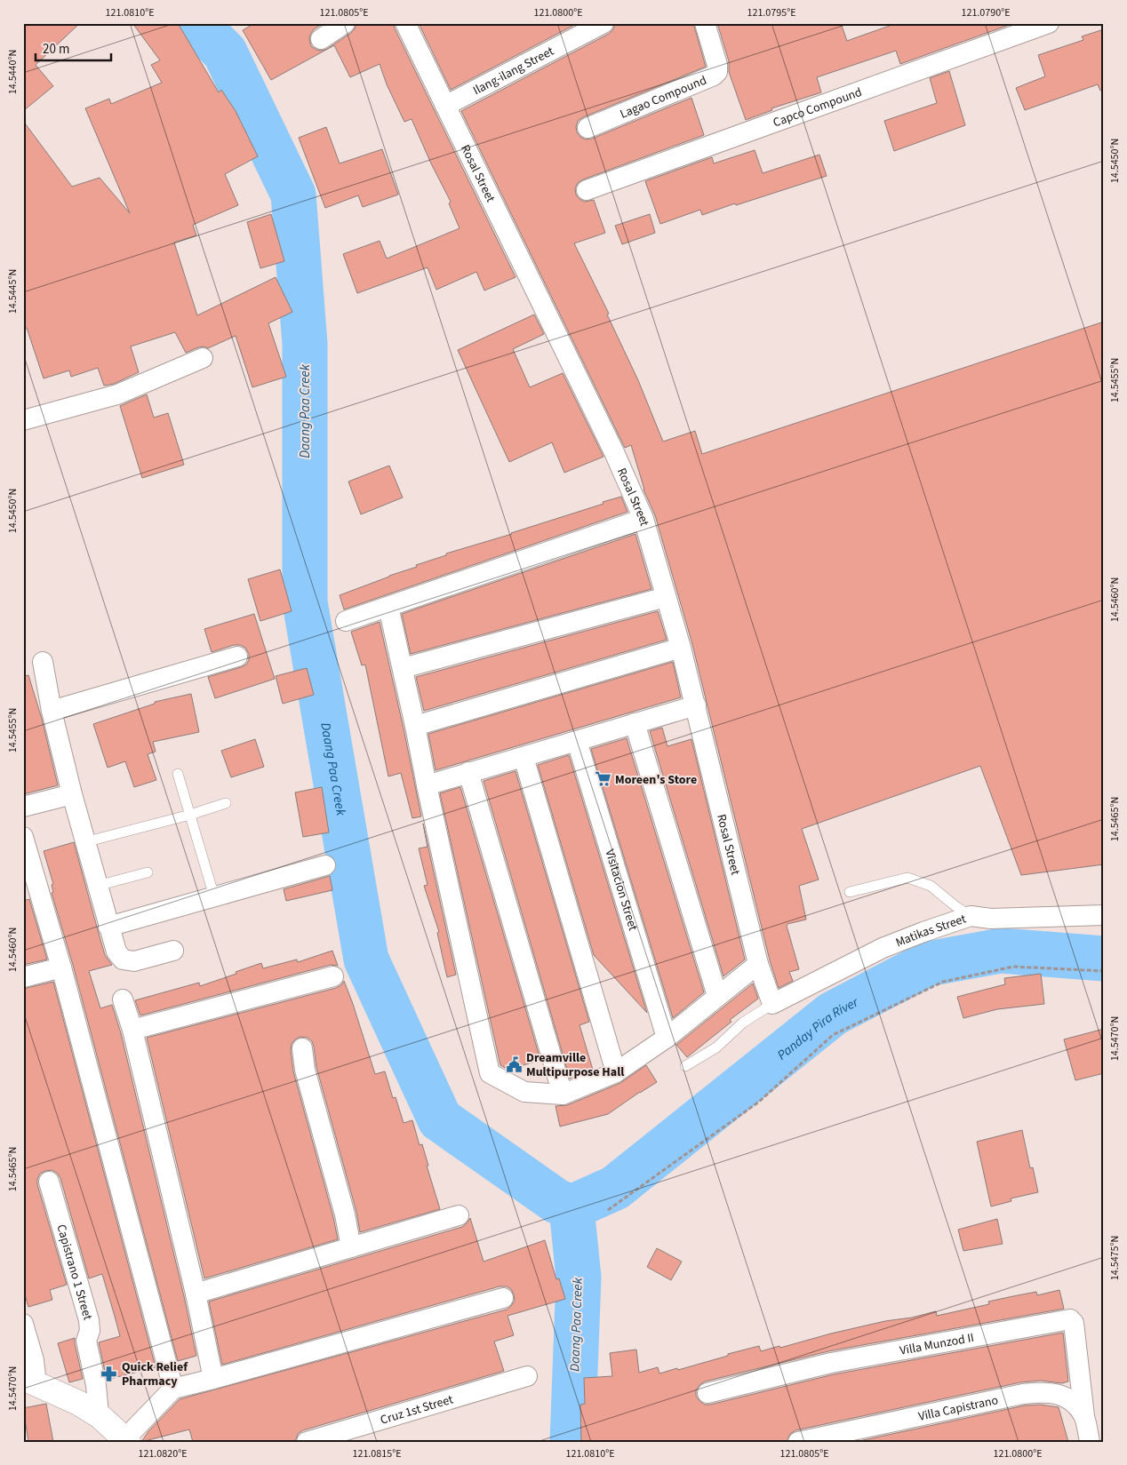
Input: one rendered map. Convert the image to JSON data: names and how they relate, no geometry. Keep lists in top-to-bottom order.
{
  "streets": {
    "street": [
      "Ilang-ilang Street",
      "Lagao Compound",
      "Capco Compound",
      "Rosal Street",
      "Visitacion Street",
      "Matikas Street",
      "Capistrano 1 Street",
      "Villa Munzod II",
      "Villa Capistrano",
      "Cruz 1st Street"
    ]
  },
  "crossings": [
    ["Ilang-ilang Street", "Rosal Street"],
    ["Rosal Street", "Matikas Street"],
    ["Villa Munzod II", "Villa Capistrano"]
  ],
  "water": ["Daang Paa Creek", "Panday Pira River"],
  "places": {
    "supermarket": ["Moreen's Store"],
    "public building": ["Dreamville Multipurpose Hall"],
    "pharmacy": ["Quick Relief Pharmacy"]
  },
  "scale_bar": "20 m",
  "coordinates": [
    "121.0810°E",
    "121.0805°E",
    "121.0800°E",
    "121.0795°E",
    "121.0790°E",
    "14.5440°N",
    "14.5450°N",
    "14.5445°N",
    "14.5455°N",
    "14.5460°N",
    "14.5465°N",
    "14.5470°N",
    "14.5475°N",
    "121.0820°E",
    "121.0815°E"
  ]
}
